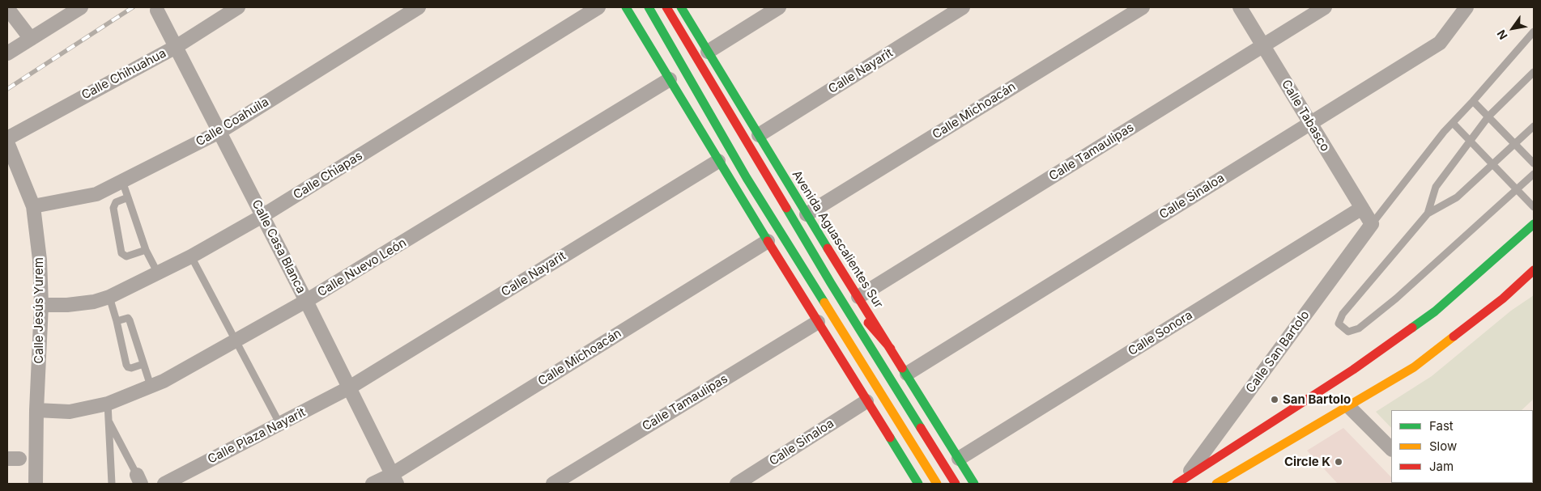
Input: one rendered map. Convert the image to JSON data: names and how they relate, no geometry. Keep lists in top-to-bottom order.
{
  "streets": {
    "main road": ["Avenida Aguascalientes Sur"],
    "street": [
      "Calle Nayarit",
      "Calle Chihuahua",
      "Calle Michoacán",
      "Calle Tabasco",
      "Calle Coahuila",
      "Calle Tamaulipas",
      "Calle Chiapas",
      "Calle Sinaloa",
      "Calle Casa Blanca",
      "Calle Nuevo León",
      "Calle Jesús Yurem",
      "Calle Sonora",
      "Calle San Bartolo",
      "Calle Plaza Nayarit"
    ]
  },
  "crossings": [
    ["Calle Nayarit", "Avenida Aguascalientes Sur"],
    ["Calle Nayarit", "Calle Casa Blanca"],
    ["Calle Nayarit", "Calle Plaza Nayarit"],
    ["Calle Chihuahua", "Calle Casa Blanca"],
    ["Calle Michoacán", "Avenida Aguascalientes Sur"],
    ["Calle Michoacán", "Calle Casa Blanca"],
    ["Calle Tabasco", "Calle Tamaulipas"],
    ["Calle Tabasco", "Calle Sinaloa"],
    ["Calle Tabasco", "Calle Sonora"],
    ["Calle Tabasco", "Calle San Bartolo"],
    ["Calle Coahuila", "Calle Casa Blanca"],
    ["Calle Coahuila", "Calle Jesús Yurem"],
    ["Calle Tamaulipas", "Avenida Aguascalientes Sur"],
    ["Calle Chiapas", "Calle Casa Blanca"],
    ["Calle Chiapas", "Calle Jesús Yurem"],
    ["Calle Sinaloa", "Avenida Aguascalientes Sur"],
    ["Avenida Aguascalientes Sur", "Calle Sonora"],
    ["Calle Casa Blanca", "Calle Nuevo León"],
    ["Calle Casa Blanca", "Calle Plaza Nayarit"],
    ["Calle Nuevo León", "Calle Jesús Yurem"]
  ],
  "places": ["San Bartolo", "Circle K"],
  "legend": ["Fast", "Slow", "Jam"],
  "north": "bottom left"
}
